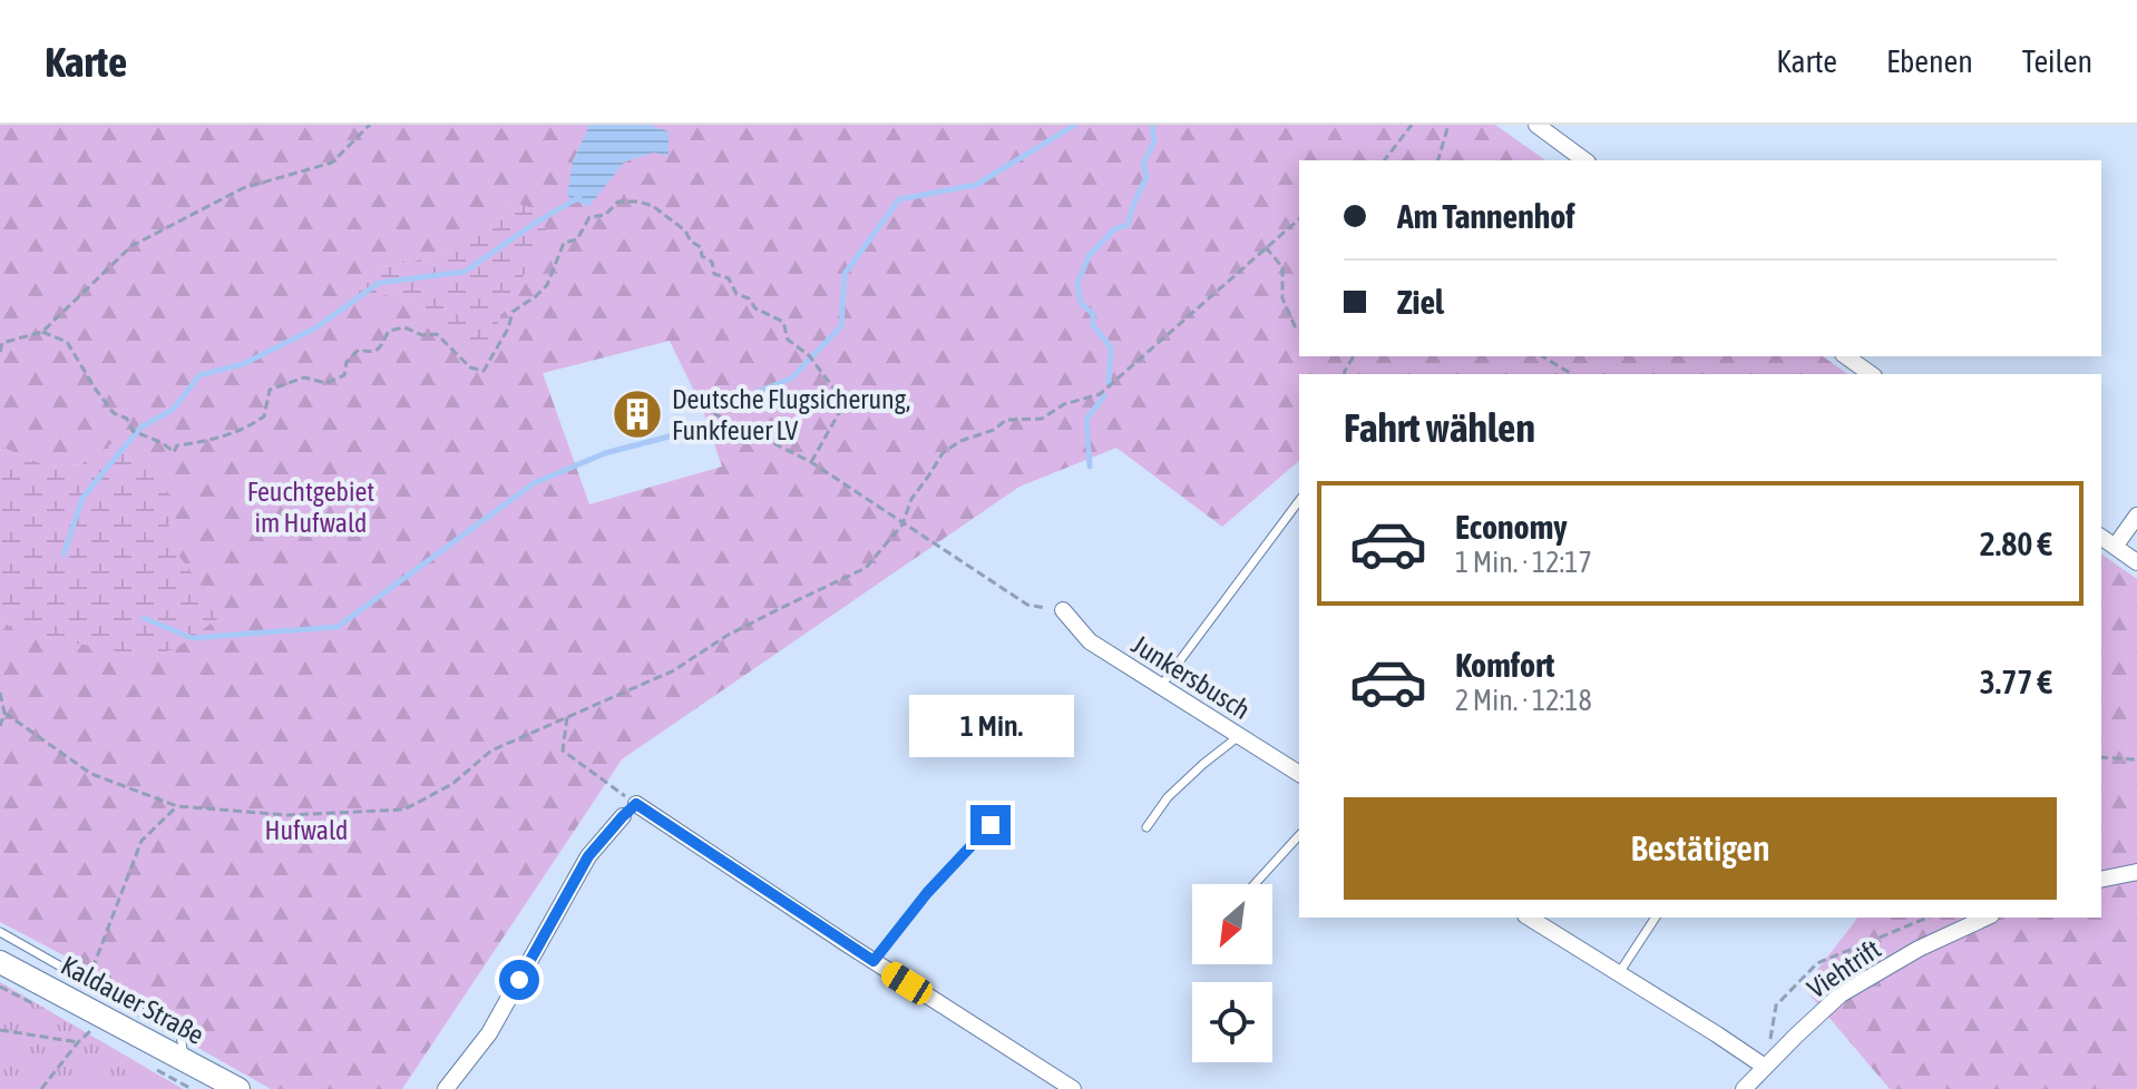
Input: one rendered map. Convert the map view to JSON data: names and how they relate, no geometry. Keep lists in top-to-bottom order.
{
  "streets": {
    "street": ["Junkersbusch", "Viehtrift", "Kaldauer Straße"]
  },
  "parks": ["Feuchtgebiet im Hufwald", "Hufwald"],
  "places": {
    "building": ["Deutsche Flugsicherung, Funkfeuer LV"]
  },
  "north": "bottom left",
  "page": {
    "header": "Karte",
    "nav": ["Karte", "Ebenen", "Teilen"],
    "banner": ["Am Tannenhof", "Ziel"],
    "heading": "Fahrt wählen",
    "list": [
      {
        "name": "Economy",
        "note": "1 Min. · 12:17",
        "value": "2.80 €"
      },
      {
        "name": "Komfort",
        "note": "2 Min. · 12:18",
        "value": "3.77 €"
      }
    ],
    "bubble": "1 Min.",
    "buttons": "Bestätigen"
  }
}
